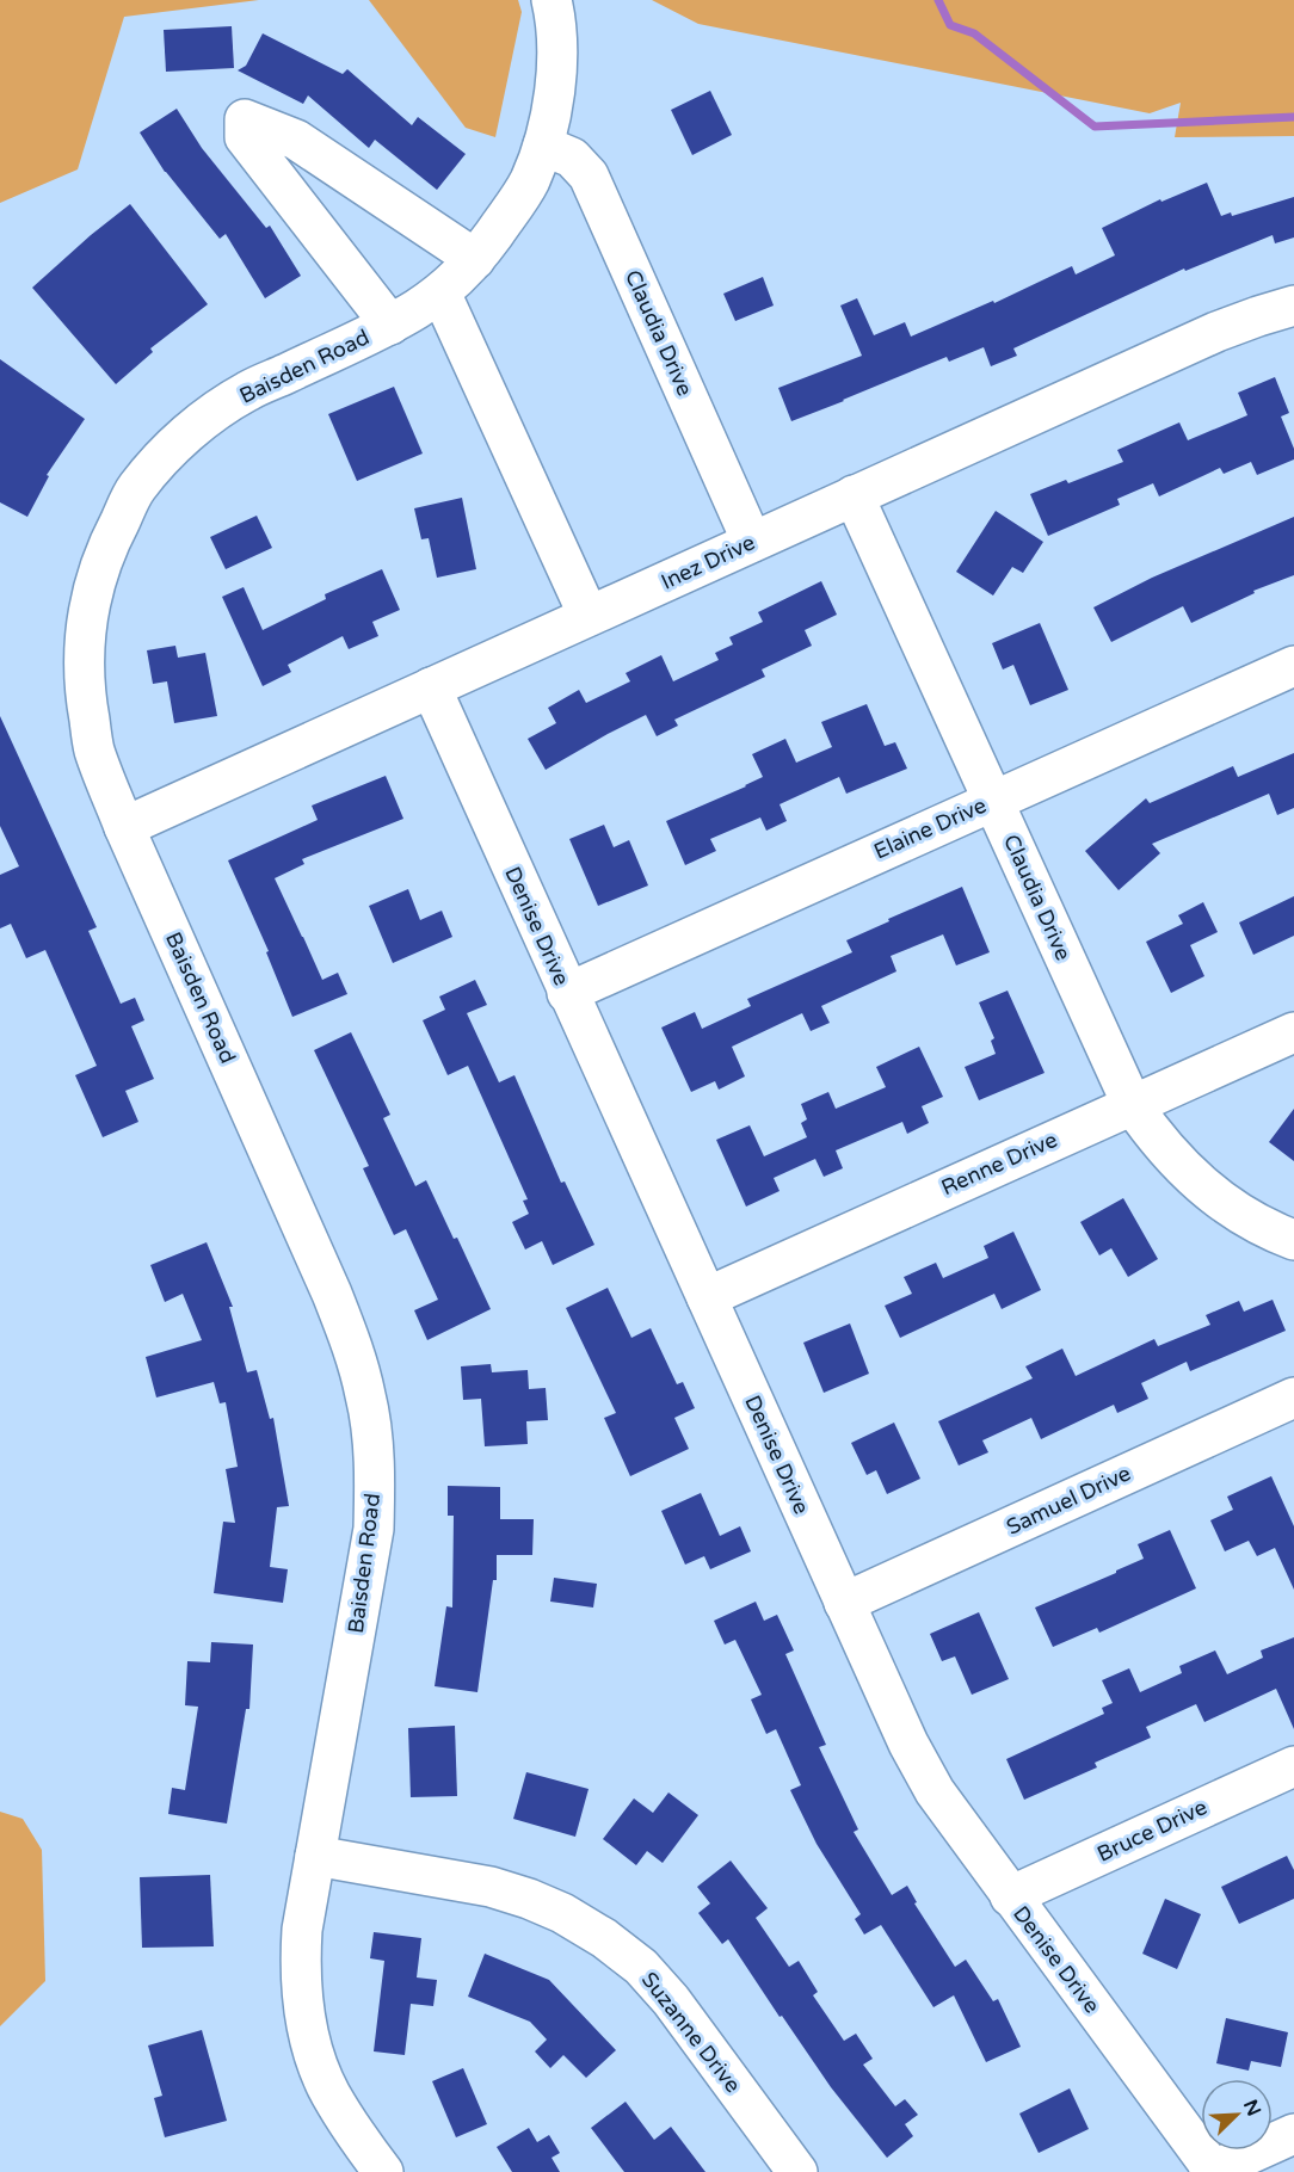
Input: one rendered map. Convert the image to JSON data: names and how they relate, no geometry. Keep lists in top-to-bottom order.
{
  "streets": {
    "street": [
      "Claudia Drive",
      "Baisden Road",
      "Inez Drive",
      "Elaine Drive",
      "Denise Drive",
      "Renne Drive",
      "Samuel Drive",
      "Bruce Drive",
      "Suzanne Drive"
    ]
  },
  "crossings": [
    ["Claudia Drive", "Baisden Road"],
    ["Claudia Drive", "Inez Drive"],
    ["Claudia Drive", "Elaine Drive"],
    ["Claudia Drive", "Renne Drive"],
    ["Baisden Road", "Inez Drive"],
    ["Baisden Road", "Suzanne Drive"],
    ["Inez Drive", "Denise Drive"],
    ["Elaine Drive", "Denise Drive"],
    ["Denise Drive", "Renne Drive"],
    ["Denise Drive", "Samuel Drive"],
    ["Denise Drive", "Bruce Drive"]
  ],
  "north": "top right"
}
